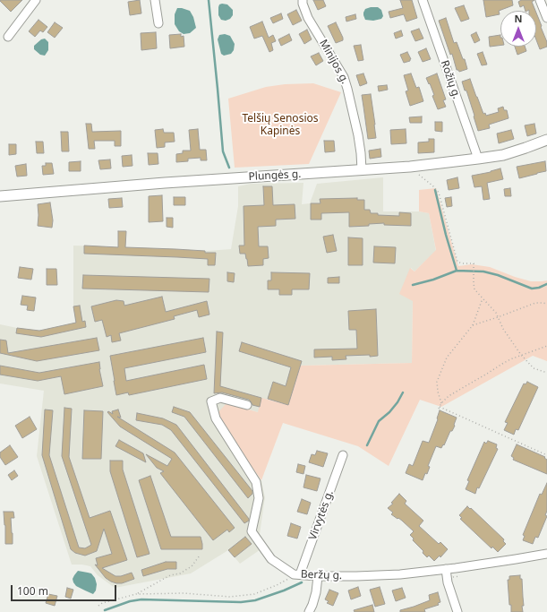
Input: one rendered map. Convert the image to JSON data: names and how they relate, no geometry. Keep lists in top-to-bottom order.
{
  "streets": {
    "main road": ["Plungės g."],
    "street": [
      "Minijos g.",
      "Rožių g.",
      "Virvytės g.",
      "Beržų g."
    ]
  },
  "crossings": [
    ["Minijos g.", "Plungės g."],
    ["Rožių g.", "Plungės g."],
    ["Virvytės g.", "Beržų g."]
  ],
  "parks": ["Telšių Senosios Kapinės"],
  "scale_bar": "100 m",
  "north": "top"
}
